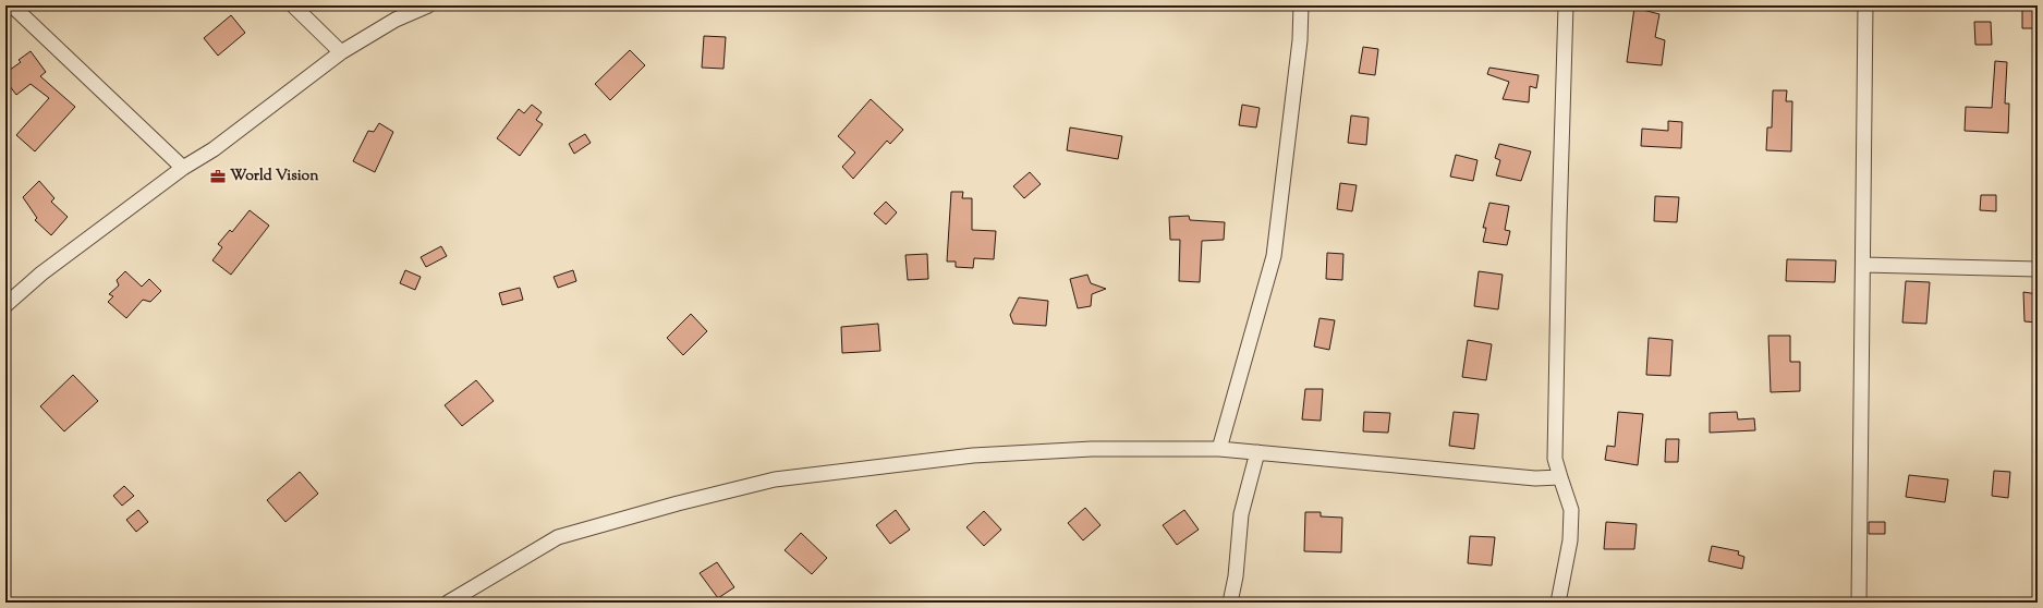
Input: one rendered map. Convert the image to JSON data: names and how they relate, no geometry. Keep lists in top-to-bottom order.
{
  "places": {
    "office": ["World Vision"]
  }
}
